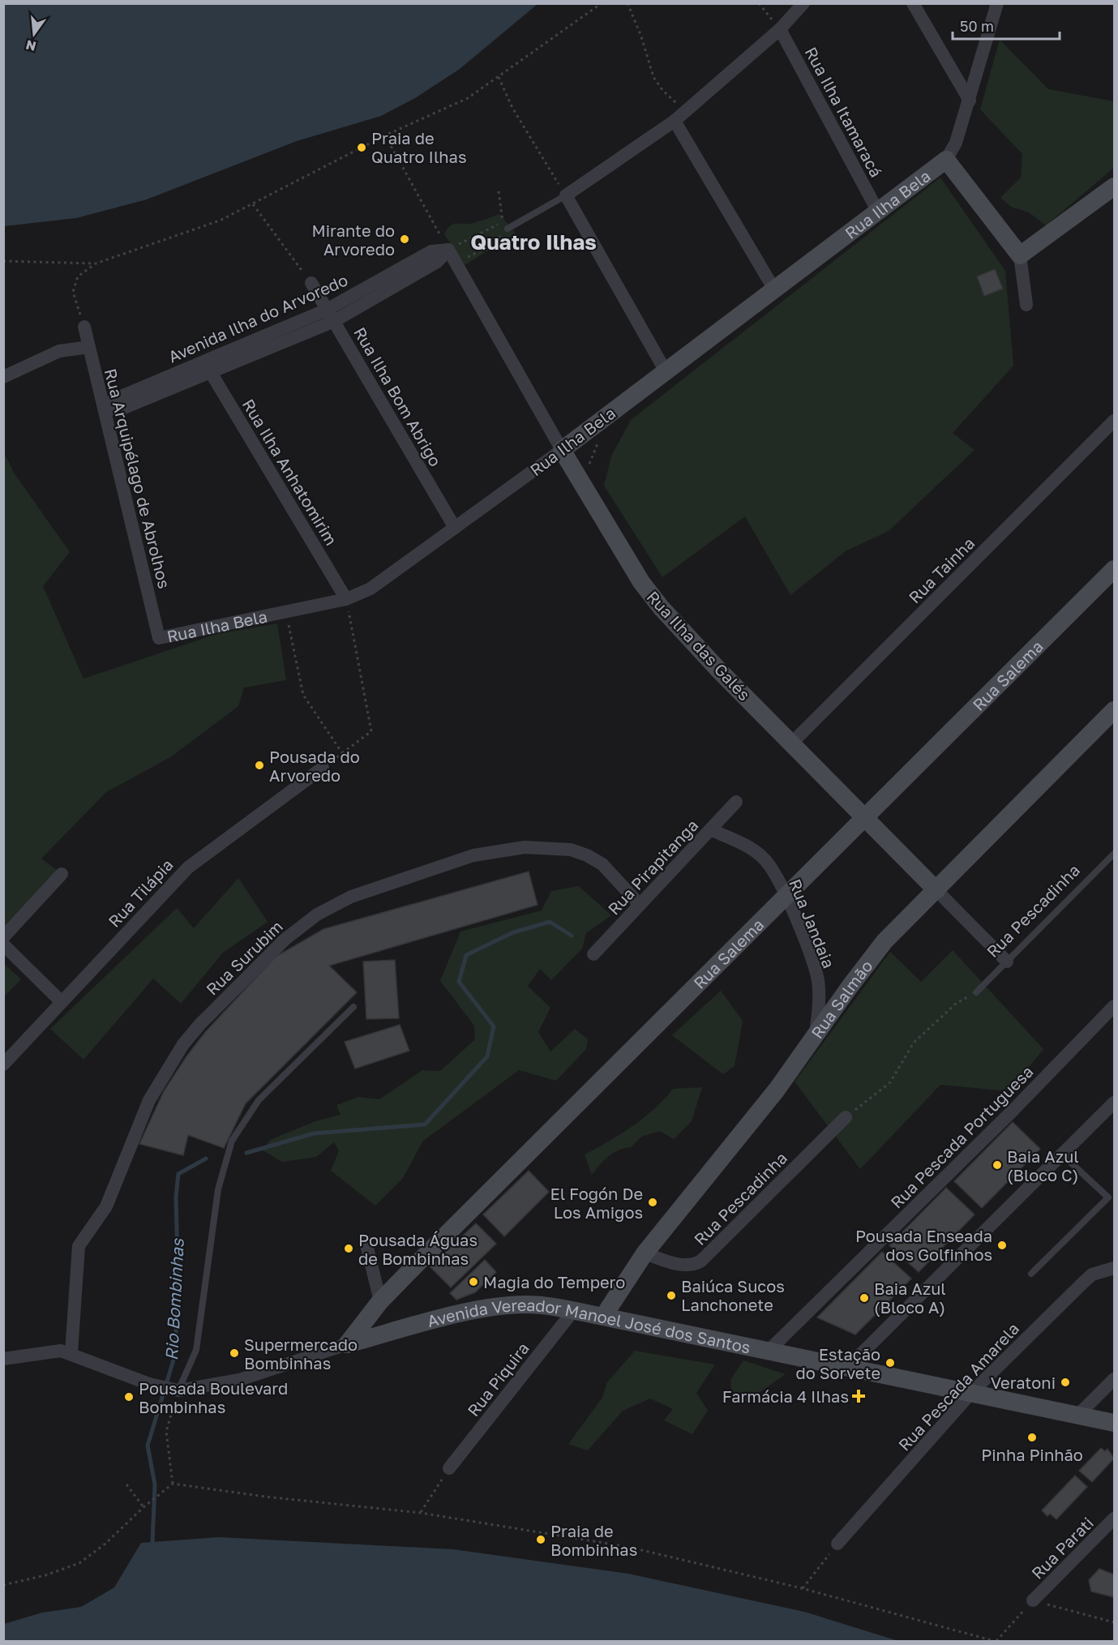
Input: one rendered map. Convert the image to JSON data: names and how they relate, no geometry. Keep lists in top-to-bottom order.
{
  "streets": {
    "main road": [
      "Rua Ilha Bela",
      "Rua Ilha das Galés",
      "Rua Salema",
      "Rua Salmão",
      "Avenida Vereador Manoel José dos Santos"
    ],
    "street": [
      "Rua Ilha Itamaracá",
      "Avenida Ilha do Arvoredo",
      "Rua Ilha Bom Abrigo",
      "Rua Ilha Anhatomirim",
      "Rua Arquipélago de Abrolhos",
      "Rua Tainha",
      "Rua Pirapitanga",
      "Rua Tilápia",
      "Rua Pescadinha",
      "Rua Jandaia",
      "Rua Surubim",
      "Rua Pescada Portuguesa",
      "Rua Piquira",
      "Rua Pescada Amarela",
      "Rua Parati"
    ]
  },
  "crossings": [
    ["Rua Ilha Itamaracá", "Rua Ilha Bela"],
    ["Rua Ilha Bela", "Rua Ilha Bom Abrigo"],
    ["Rua Ilha Bela", "Rua Ilha Anhatomirim"],
    ["Rua Ilha Bela", "Rua Arquipélago de Abrolhos"],
    ["Rua Ilha Bela", "Rua Ilha das Galés"],
    ["Avenida Ilha do Arvoredo", "Rua Ilha Bom Abrigo"],
    ["Avenida Ilha do Arvoredo", "Rua Ilha Anhatomirim"],
    ["Avenida Ilha do Arvoredo", "Rua Arquipélago de Abrolhos"],
    ["Avenida Ilha do Arvoredo", "Rua Ilha das Galés"],
    ["Rua Tainha", "Rua Ilha das Galés"],
    ["Rua Ilha das Galés", "Rua Salema"],
    ["Rua Ilha das Galés", "Rua Pescadinha"],
    ["Rua Ilha das Galés", "Rua Salmão"],
    ["Rua Salema", "Rua Jandaia"],
    ["Rua Salema", "Avenida Vereador Manoel José dos Santos"],
    ["Rua Pirapitanga", "Rua Jandaia"],
    ["Rua Pirapitanga", "Rua Surubim"],
    ["Rua Pescadinha", "Rua Salmão"],
    ["Rua Jandaia", "Rua Salmão"],
    ["Rua Surubim", "Avenida Vereador Manoel José dos Santos"],
    ["Rua Salmão", "Avenida Vereador Manoel José dos Santos"],
    ["Rua Pescada Portuguesa", "Avenida Vereador Manoel José dos Santos"],
    ["Avenida Vereador Manoel José dos Santos", "Rua Piquira"],
    ["Avenida Vereador Manoel José dos Santos", "Rua Pescada Amarela"]
  ],
  "districts": ["Quatro Ilhas"],
  "water": ["Rio Bombinhas"],
  "places": {
    "other": [
      "Praia de Quatro Ilhas",
      "Mirante do Arvoredo",
      "Pousada do Arvoredo",
      "Baia Azul (Bloco C)",
      "El Fogón De Los Amigos",
      "Pousada Enseada dos Golfinhos",
      "Pousada Águas de Bombinhas",
      "Magia do Tempero",
      "Baiúca Sucos Lanchonete",
      "Baia Azul (Bloco A)",
      "Supermercado Bombinhas",
      "Estação do Sorvete",
      "Veratoni",
      "Pousada Boulevard Bombinhas",
      "Pinha Pinhão",
      "Praia de Bombinhas"
    ],
    "health": ["Farmácia 4 Ilhas"]
  },
  "scale_bar": "50 m",
  "north": "bottom"
}
